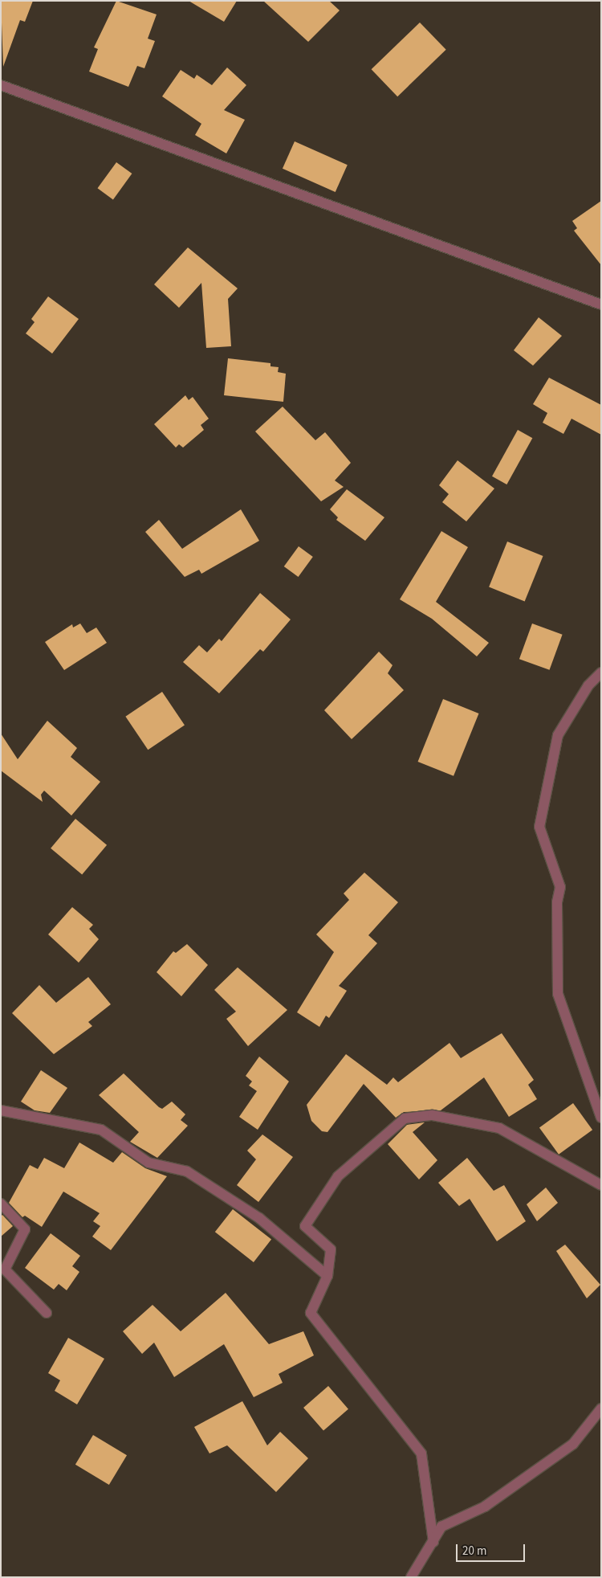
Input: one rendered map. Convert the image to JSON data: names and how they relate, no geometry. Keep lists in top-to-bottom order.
{
  "scale_bar": "20 m"
}
